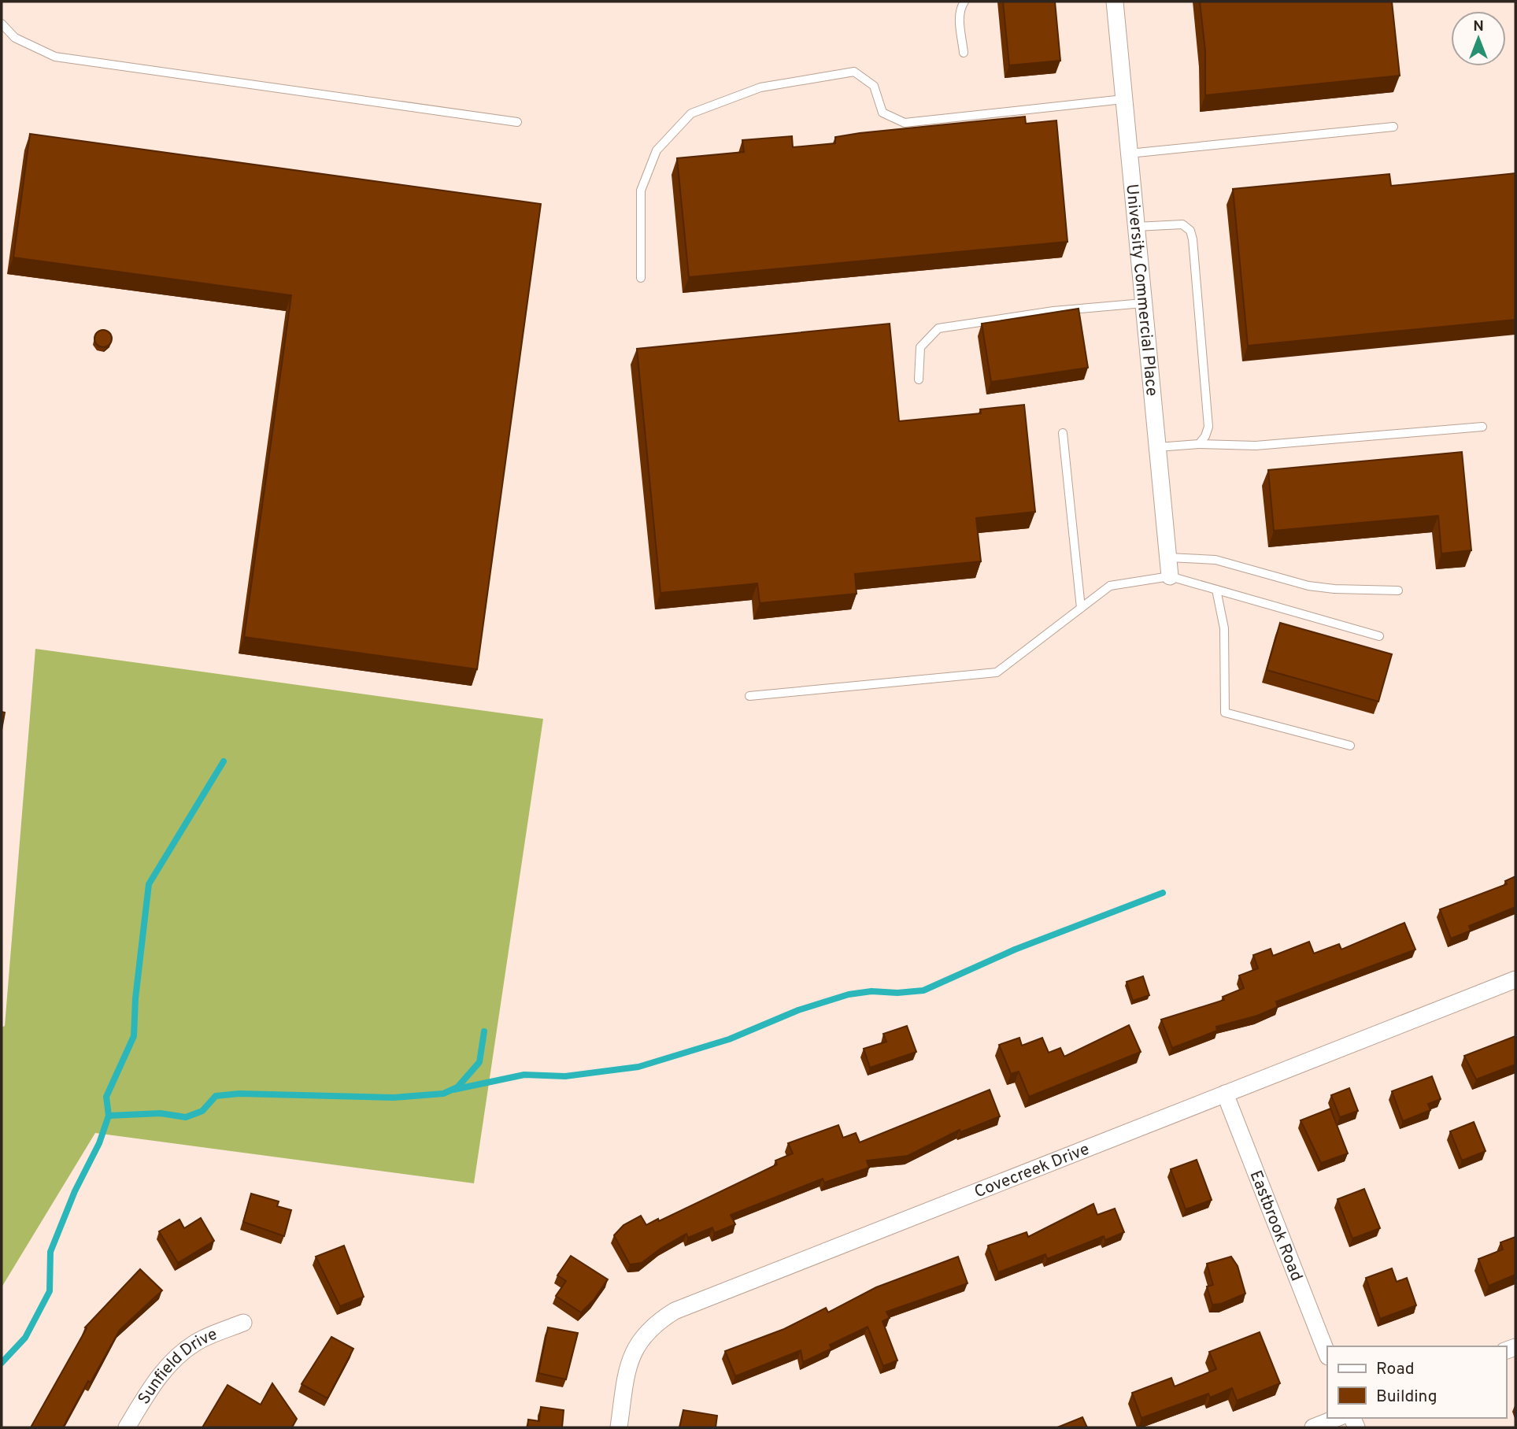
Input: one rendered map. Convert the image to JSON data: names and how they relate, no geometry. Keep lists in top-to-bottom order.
{
  "streets": {
    "street": [
      "University Commercial Place",
      "Covecreek Drive",
      "Eastbrook Road",
      "Sunfield Drive"
    ]
  },
  "crossings": [
    ["Covecreek Drive", "Eastbrook Road"]
  ],
  "legend": ["Road", "Building"],
  "north": "top"
}
